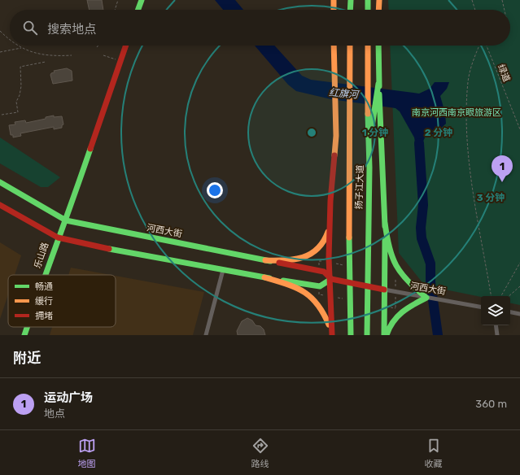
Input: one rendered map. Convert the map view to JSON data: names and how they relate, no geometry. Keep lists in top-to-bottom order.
{
  "streets": {
    "main road": ["扬子江大道", "河西大街", "乐山路"],
    "path": ["绿道"]
  },
  "crossings": [
    ["河西大街", "乐山路"]
  ],
  "water": ["红旗河"],
  "parks": ["南京河西南京眼旅游区"],
  "legend": ["畅通", "缓行", "拥堵"],
  "page": {
    "search": "搜索地点",
    "pins": "1",
    "heading": "附近",
    "list": [
      {
        "mark": "1",
        "name": "运动广场",
        "note": "地点",
        "value": "360 m"
      }
    ],
    "nav": ["地图", "路线", "收藏"]
  },
  "rings": ["1 分钟", "2 分钟", "3 分钟"]
}
